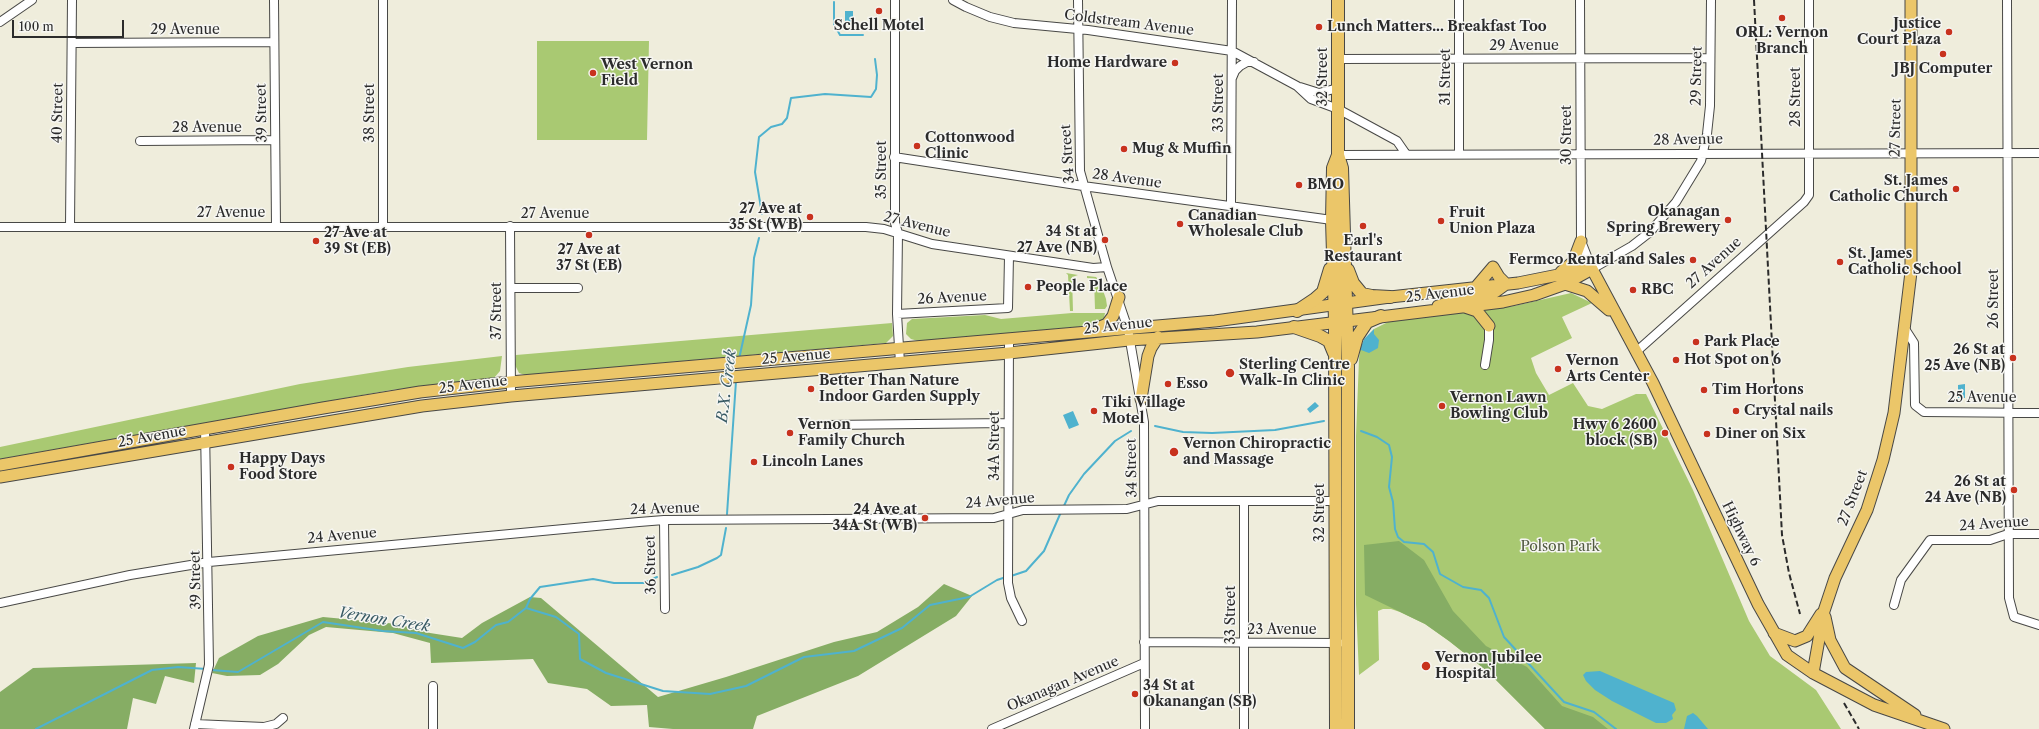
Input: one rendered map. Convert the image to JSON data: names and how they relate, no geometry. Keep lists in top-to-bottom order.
{
  "streets": {
    "highway": ["32 Street"],
    "main road": ["27 Street", "25 Avenue", "Highway 6"],
    "street": [
      "Coldstream Avenue",
      "29 Avenue",
      "29 Street",
      "31 Street",
      "28 Street",
      "33 Street",
      "40 Street",
      "39 Street",
      "38 Street",
      "28 Avenue",
      "30 Street",
      "34 Street",
      "35 Street",
      "27 Avenue",
      "26 Avenue",
      "26 Street",
      "37 Street",
      "34A Street",
      "24 Avenue",
      "36 Street",
      "23 Avenue",
      "Okanagan Avenue"
    ]
  },
  "crossings": [
    ["Coldstream Avenue", "32 Street"],
    ["Coldstream Avenue", "33 Street"],
    ["Coldstream Avenue", "28 Avenue"],
    ["Coldstream Avenue", "34 Street"],
    ["29 Avenue", "29 Street"],
    ["29 Avenue", "32 Street"],
    ["29 Avenue", "31 Street"],
    ["29 Avenue", "40 Street"],
    ["29 Avenue", "39 Street"],
    ["29 Avenue", "30 Street"],
    ["29 Street", "28 Avenue"],
    ["29 Street", "25 Avenue"],
    ["32 Street", "28 Avenue"],
    ["32 Street", "25 Avenue"],
    ["32 Street", "24 Avenue"],
    ["32 Street", "23 Avenue"],
    ["31 Street", "28 Avenue"],
    ["28 Street", "28 Avenue"],
    ["28 Street", "27 Avenue"],
    ["33 Street", "28 Avenue"],
    ["33 Street", "24 Avenue"],
    ["33 Street", "23 Avenue"],
    ["40 Street", "27 Avenue"],
    ["39 Street", "28 Avenue"],
    ["39 Street", "27 Avenue"],
    ["39 Street", "25 Avenue"],
    ["39 Street", "24 Avenue"],
    ["38 Street", "27 Avenue"],
    ["28 Avenue", "27 Street"],
    ["28 Avenue", "30 Street"],
    ["28 Avenue", "34 Street"],
    ["28 Avenue", "35 Street"],
    ["28 Avenue", "25 Avenue"],
    ["28 Avenue", "26 Street"],
    ["27 Street", "25 Avenue"],
    ["27 Street", "Highway 6"],
    ["30 Street", "25 Avenue"],
    ["30 Street", "Highway 6"],
    ["34 Street", "27 Avenue"],
    ["34 Street", "25 Avenue"],
    ["34 Street", "24 Avenue"],
    ["34 Street", "23 Avenue"],
    ["34 Street", "Okanagan Avenue"],
    ["35 Street", "27 Avenue"],
    ["35 Street", "25 Avenue"],
    ["35 Street", "26 Avenue"],
    ["27 Avenue", "26 Avenue"],
    ["27 Avenue", "37 Street"],
    ["27 Avenue", "Highway 6"],
    ["25 Avenue", "26 Street"],
    ["25 Avenue", "37 Street"],
    ["25 Avenue", "34A Street"],
    ["25 Avenue", "Highway 6"],
    ["26 Street", "24 Avenue"],
    ["34A Street", "24 Avenue"],
    ["24 Avenue", "36 Street"]
  ],
  "water": ["B.X. Creek", "Vernon Creek"],
  "parks": ["Polson Park"],
  "places": [
    "Schell Motel",
    "ORL: Vernon Branch",
    "Lunch Matters... Breakfast Too",
    "Justice Court Plaza",
    "JBJ Computer",
    "Home Hardware",
    "West Vernon Field",
    "Cottonwood Clinic",
    "Mug & Muffin",
    "BMO",
    "St. James Catholic Church",
    "27 Ave at 35 St (WB)",
    "Okanagan Spring Brewery",
    "Fruit Union Plaza",
    "Canadian Wholesale Club",
    "Earl's Restaurant",
    "27 Ave at 37 St (EB)",
    "34 St at 27 Ave (NB)",
    "27 Ave at 39 St (EB)",
    "Fermco Rental and Sales",
    "St. James Catholic School",
    "People Place",
    "RBC",
    "Park Place",
    "26 St at 25 Ave (NB)",
    "Hot Spot on 6",
    "Vernon Arts Center",
    "Sterling Centre Walk-In Clinic",
    "Esso",
    "Better Than Nature Indoor Garden Supply",
    "Tim Hortons",
    "Vernon Lawn Bowling Club",
    "Tiki Village Motel",
    "Crystal nails",
    "Vernon Family Church",
    "Hwy 6 2600 block (SB)",
    "Diner on Six",
    "Vernon Chiropractic and Massage",
    "Lincoln Lanes",
    "Happy Days Food Store",
    "26 St at 24 Ave (NB)",
    "24 Ave at 34A St (WB)",
    "Vernon Jubilee Hospital",
    "34 St at Okanangan (SB)"
  ],
  "scale_bar": "100 m"
}
